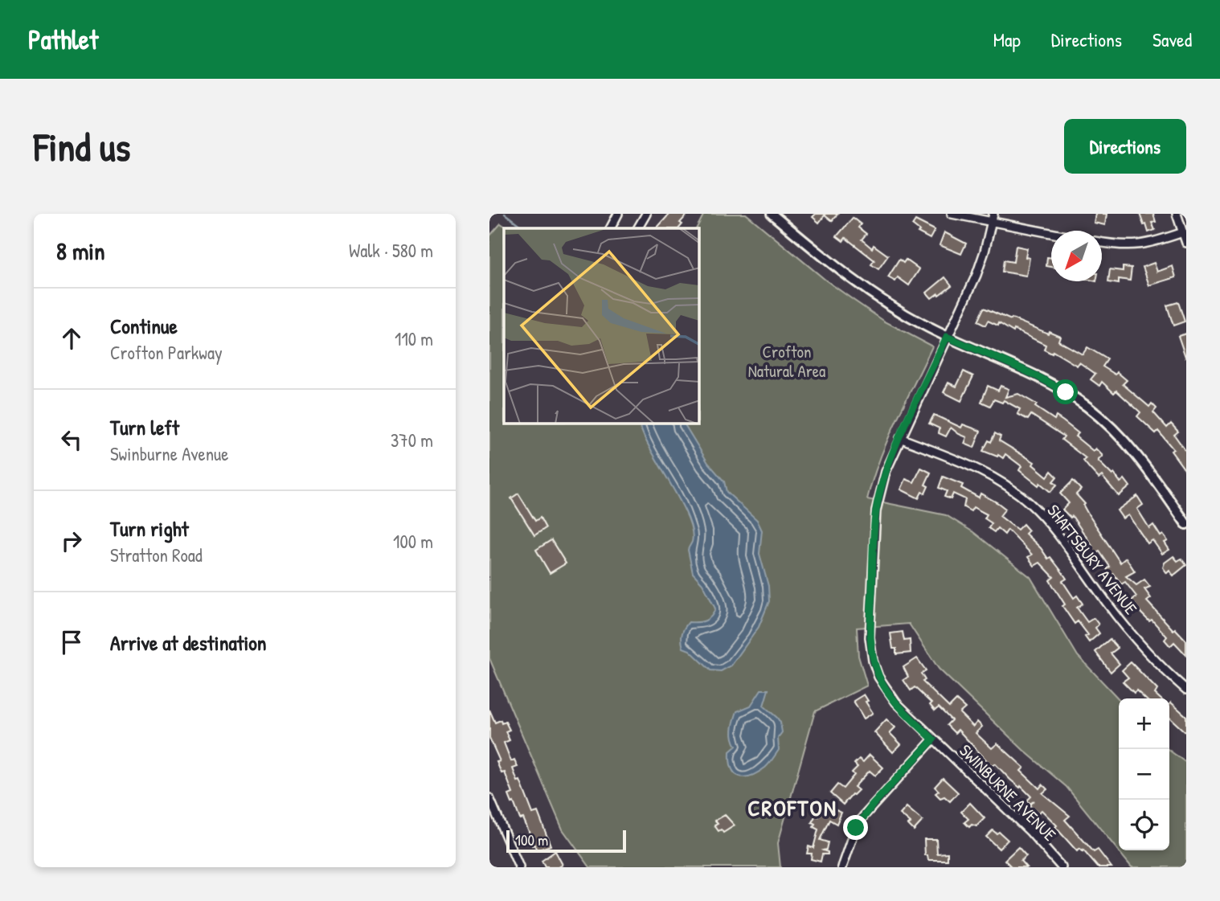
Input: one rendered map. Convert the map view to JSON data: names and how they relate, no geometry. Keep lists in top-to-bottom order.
{
  "streets": {
    "street": ["SHAFTSBURY AVENUE", "SWINBURNE AVENUE"]
  },
  "crossings": [
    ["SHAFTSBURY AVENUE", "SWINBURNE AVENUE"]
  ],
  "districts": ["CROFTON"],
  "parks": ["Crofton Natural Area"],
  "scale_bar": "100 m",
  "north": "bottom left",
  "page": {
    "header": "Pathlet",
    "nav": ["Map", "Directions", "Saved"],
    "buttons": "Directions",
    "title": "Find us",
    "heading": ["8 min", "Walk · 580 m"],
    "list": [
      ["Continue", "Crofton Parkway", "110 m"],
      ["Turn left", "Swinburne Avenue", "370 m"],
      ["Turn right", "Stratton Road", "100 m"],
      "Arrive at destination"
    ],
    "map_buttons": ["+", "−"],
    "scale": "100 m"
  }
}
